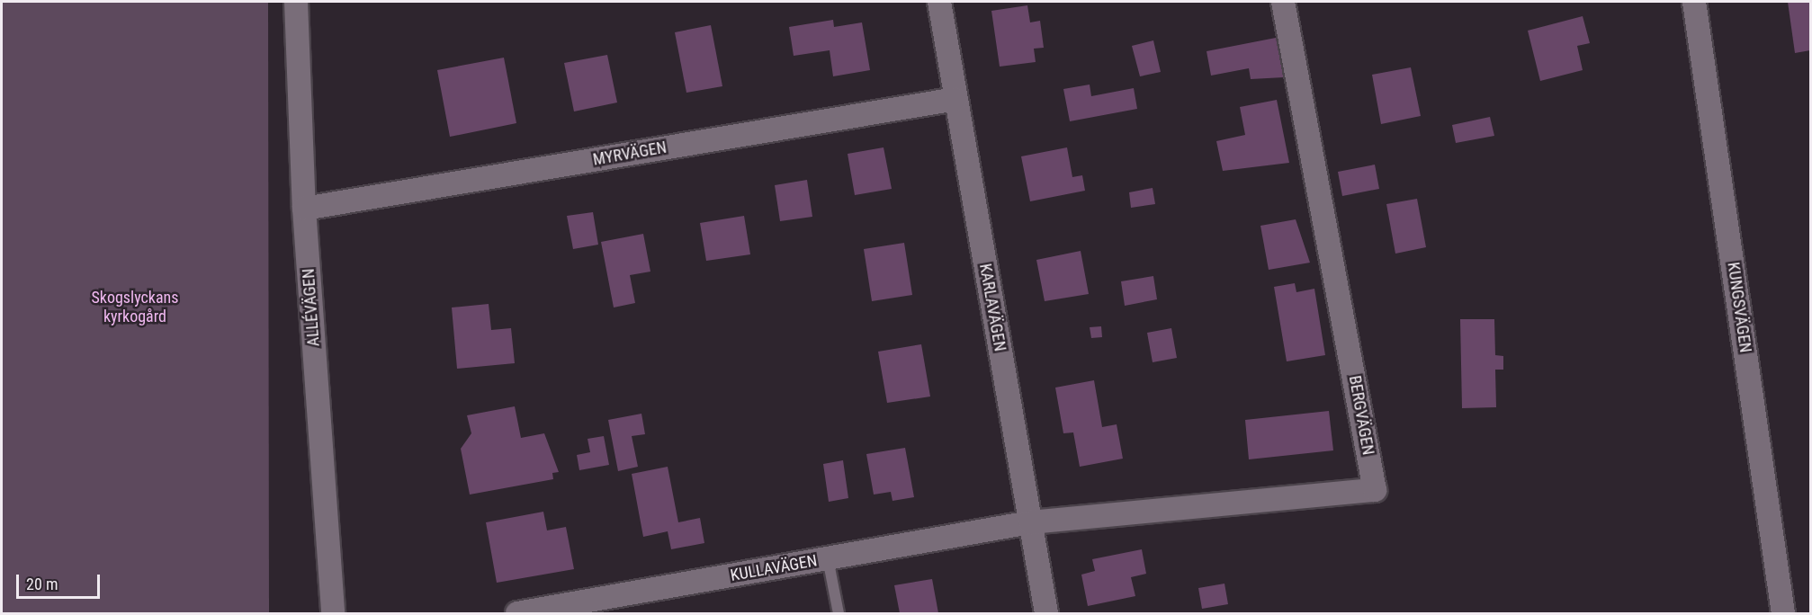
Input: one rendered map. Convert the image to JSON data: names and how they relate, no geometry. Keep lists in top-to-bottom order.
{
  "streets": {
    "street": [
      "MYRVÄGEN",
      "ALLÉVÄGEN",
      "KARLAVÄGEN",
      "KUNGSVÄGEN",
      "BERGVÄGEN",
      "KULLAVÄGEN"
    ]
  },
  "crossings": [
    ["MYRVÄGEN", "ALLÉVÄGEN"],
    ["MYRVÄGEN", "KARLAVÄGEN"],
    ["KARLAVÄGEN", "BERGVÄGEN"],
    ["KARLAVÄGEN", "KULLAVÄGEN"],
    ["BERGVÄGEN", "KULLAVÄGEN"]
  ],
  "parks": ["Skogslyckans kyrkogård"],
  "scale_bar": "20 m"
}
